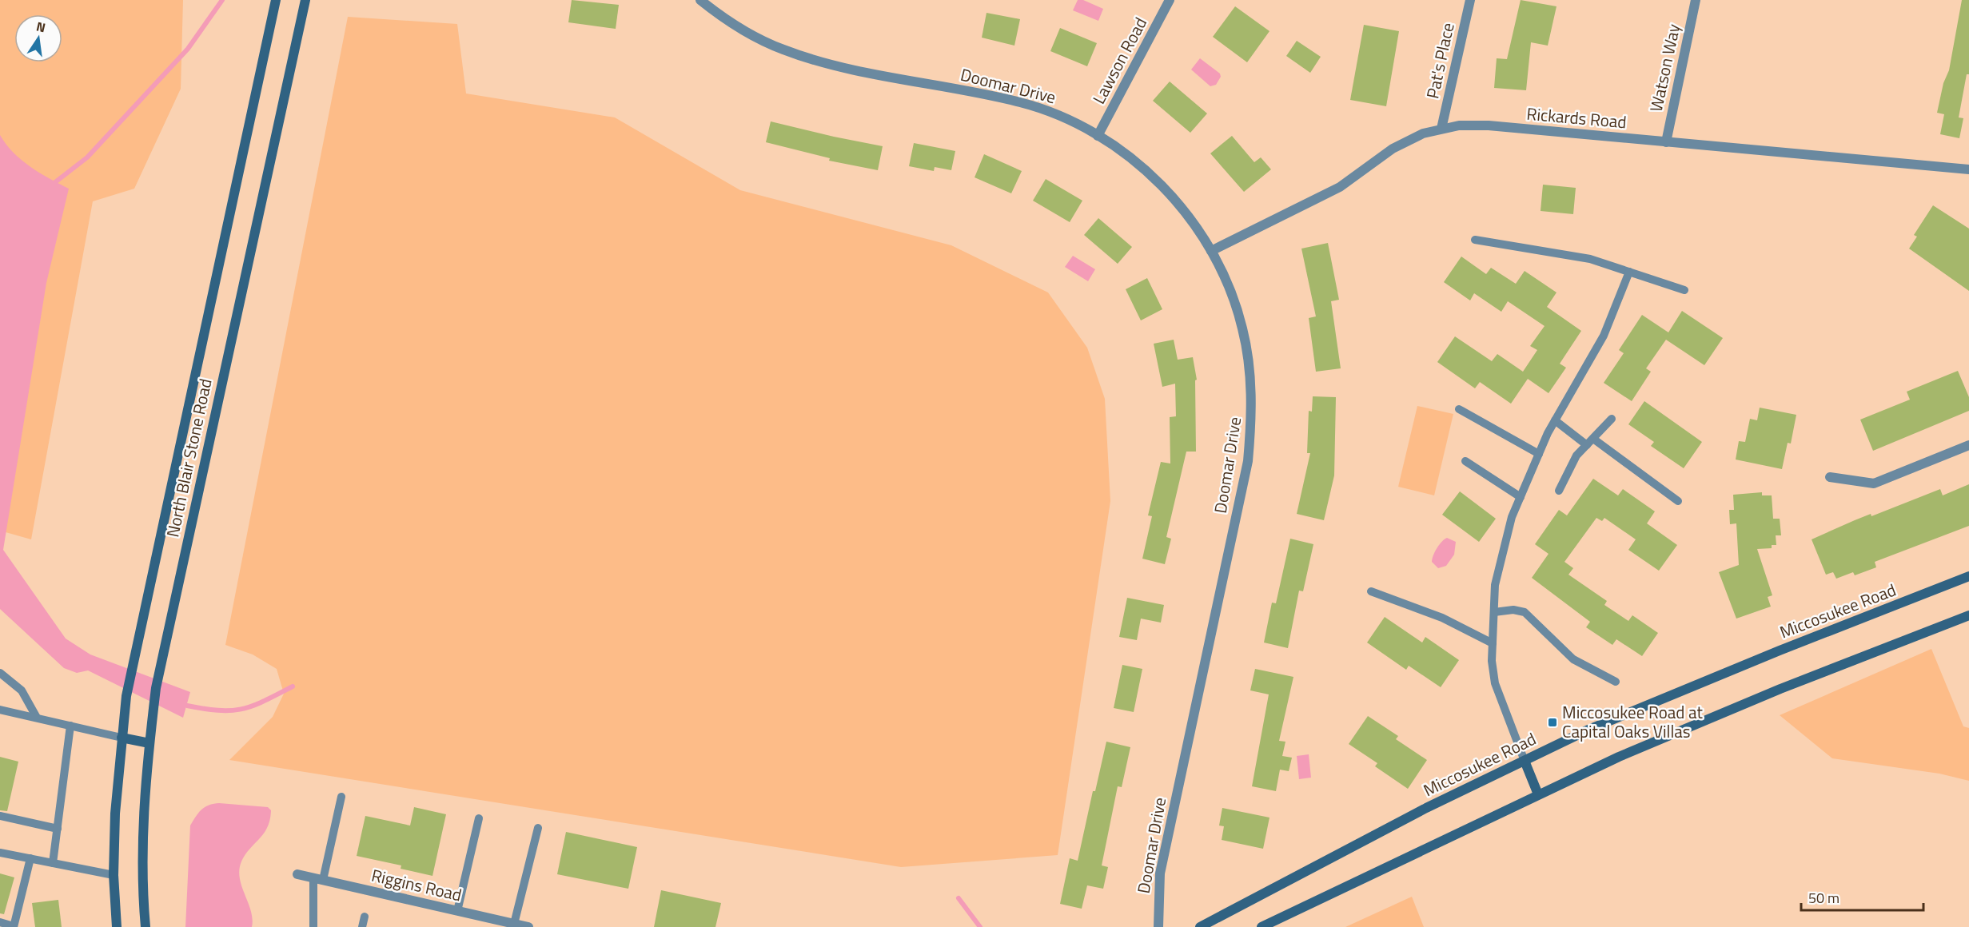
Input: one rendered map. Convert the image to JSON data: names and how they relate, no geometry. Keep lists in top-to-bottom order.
{
  "streets": {
    "main road": ["North Blair Stone Road", "Miccosukee Road"],
    "street": [
      "Lawson Road",
      "Pat's Place",
      "Watson Way",
      "Doomar Drive",
      "Rickards Road",
      "Riggins Road"
    ]
  },
  "crossings": [
    ["Lawson Road", "Doomar Drive"],
    ["Pat's Place", "Rickards Road"],
    ["Watson Way", "Rickards Road"],
    ["Doomar Drive", "Rickards Road"]
  ],
  "places": {
    "transit": ["Miccosukee Road at Capital Oaks Villas"]
  },
  "scale_bar": "50 m",
  "north": "top"
}
